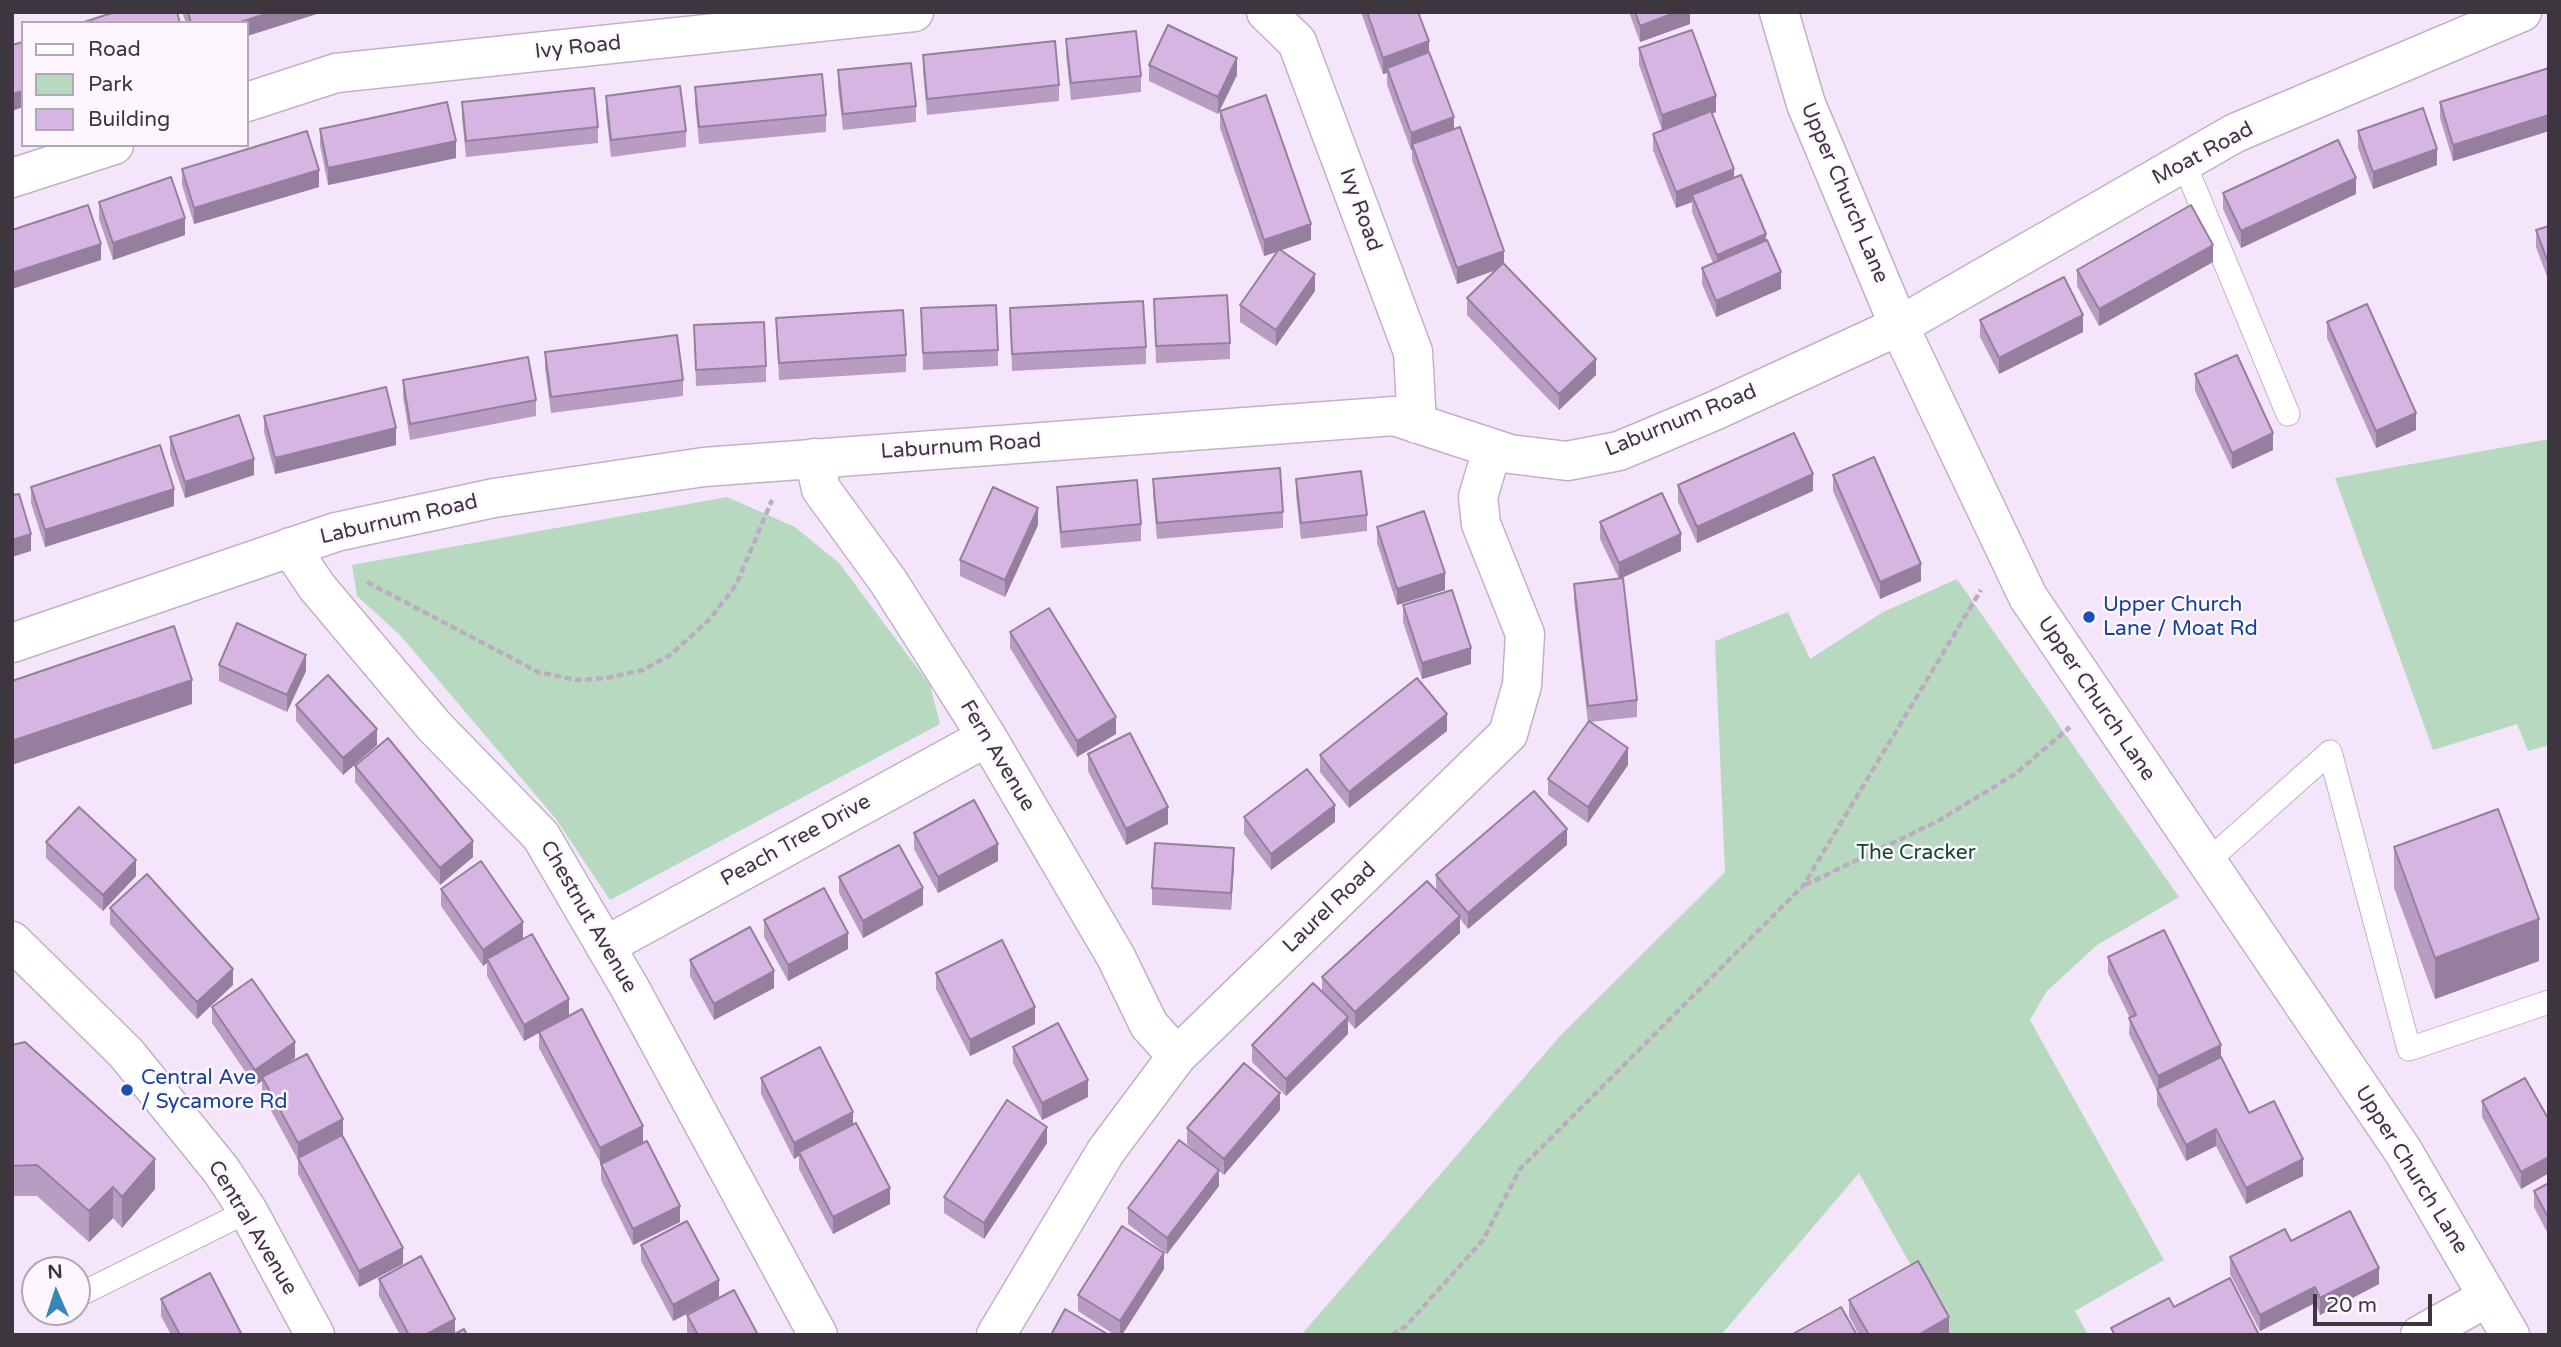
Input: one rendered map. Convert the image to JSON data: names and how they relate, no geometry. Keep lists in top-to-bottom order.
{
  "streets": {
    "street": [
      "Ivy Road",
      "Moat Road",
      "Upper Church Lane",
      "Laburnum Road",
      "Fern Avenue",
      "Peach Tree Drive",
      "Laurel Road",
      "Chestnut Avenue",
      "Central Avenue"
    ]
  },
  "crossings": [
    ["Ivy Road", "Laburnum Road"],
    ["Moat Road", "Upper Church Lane"],
    ["Moat Road", "Laburnum Road"],
    ["Upper Church Lane", "Laburnum Road"],
    ["Laburnum Road", "Fern Avenue"],
    ["Laburnum Road", "Laurel Road"],
    ["Laburnum Road", "Chestnut Avenue"],
    ["Fern Avenue", "Peach Tree Drive"],
    ["Fern Avenue", "Laurel Road"],
    ["Peach Tree Drive", "Chestnut Avenue"]
  ],
  "parks": ["The Cracker"],
  "places": ["Upper Church Lane / Moat Rd", "Central Ave / Sycamore Rd"],
  "legend": ["Road", "Park", "Building"],
  "scale_bar": "20 m",
  "north": "top"
}
